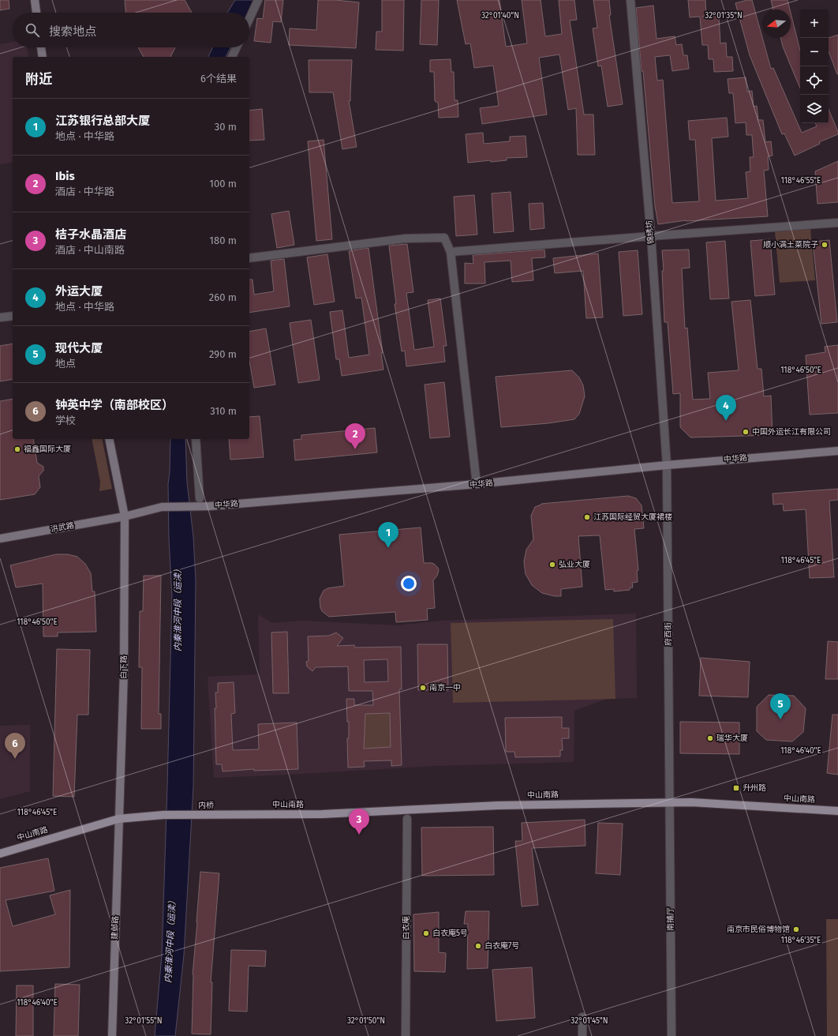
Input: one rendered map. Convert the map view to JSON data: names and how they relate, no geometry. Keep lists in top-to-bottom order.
{
  "streets": {
    "main road": [
      "中华路",
      "洪武路",
      "白下路",
      "中山南路",
      "内桥",
      "建邺路"
    ],
    "street": [
      "锦绣坊",
      "府西街",
      "南捕厅",
      "白衣庵"
    ]
  },
  "crossings": [
    ["锦绣坊", "中华路"],
    ["锦绣坊", "府西街"],
    ["中华路", "洪武路"],
    ["中华路", "府西街"],
    ["中华路", "白下路"],
    ["洪武路", "白下路"],
    ["府西街", "中山南路"],
    ["府西街", "南捕厅"],
    ["白下路", "中山南路"],
    ["白下路", "建邺路"],
    ["中山南路", "内桥"],
    ["中山南路", "南捕厅"],
    ["中山南路", "建邺路"]
  ],
  "water": ["内秦淮河中段（运渎）"],
  "places": {
    "other": [
      "顺小满土菜院子",
      "中国外运长江有限公司",
      "福鑫国际大厦",
      "江苏国际经贸大厦裙楼",
      "弘业大厦",
      "南京一中",
      "瑞华大厦",
      "南京市民俗博物馆",
      "白衣庵5号",
      "白衣庵7号"
    ],
    "transit": ["升州路"]
  },
  "north": "left",
  "page": {
    "map_buttons": ["+", "−"],
    "search": "搜索地点",
    "heading": ["附近", "6个结果"],
    "list": [
      {
        "mark": "1",
        "name": "江苏银行总部大厦",
        "note": "地点 · 中华路",
        "value": "30 m"
      },
      {
        "mark": "2",
        "name": "Ibis",
        "note": "酒店 · 中华路",
        "value": "100 m"
      },
      {
        "mark": "3",
        "name": "桔子水晶酒店",
        "note": "酒店 · 中山南路",
        "value": "180 m"
      },
      {
        "mark": "4",
        "name": "外运大厦",
        "note": "地点 · 中华路",
        "value": "260 m"
      },
      {
        "mark": "5",
        "name": "现代大厦",
        "note": "地点",
        "value": "290 m"
      },
      {
        "mark": "6",
        "name": "钟英中学（南部校区）",
        "note": "学校",
        "value": "310 m"
      }
    ],
    "pins": [
      "4",
      "2",
      "1",
      "5",
      "6",
      "3"
    ]
  },
  "coordinates": [
    "32°01'40\"N",
    "32°01'35\"N",
    "118°46'55\"E",
    "118°46'50\"E",
    "118°46'45\"E",
    "118°46'40\"E",
    "118°46'35\"E",
    "32°01'55\"N",
    "32°01'50\"N",
    "32°01'45\"N"
  ]
}
